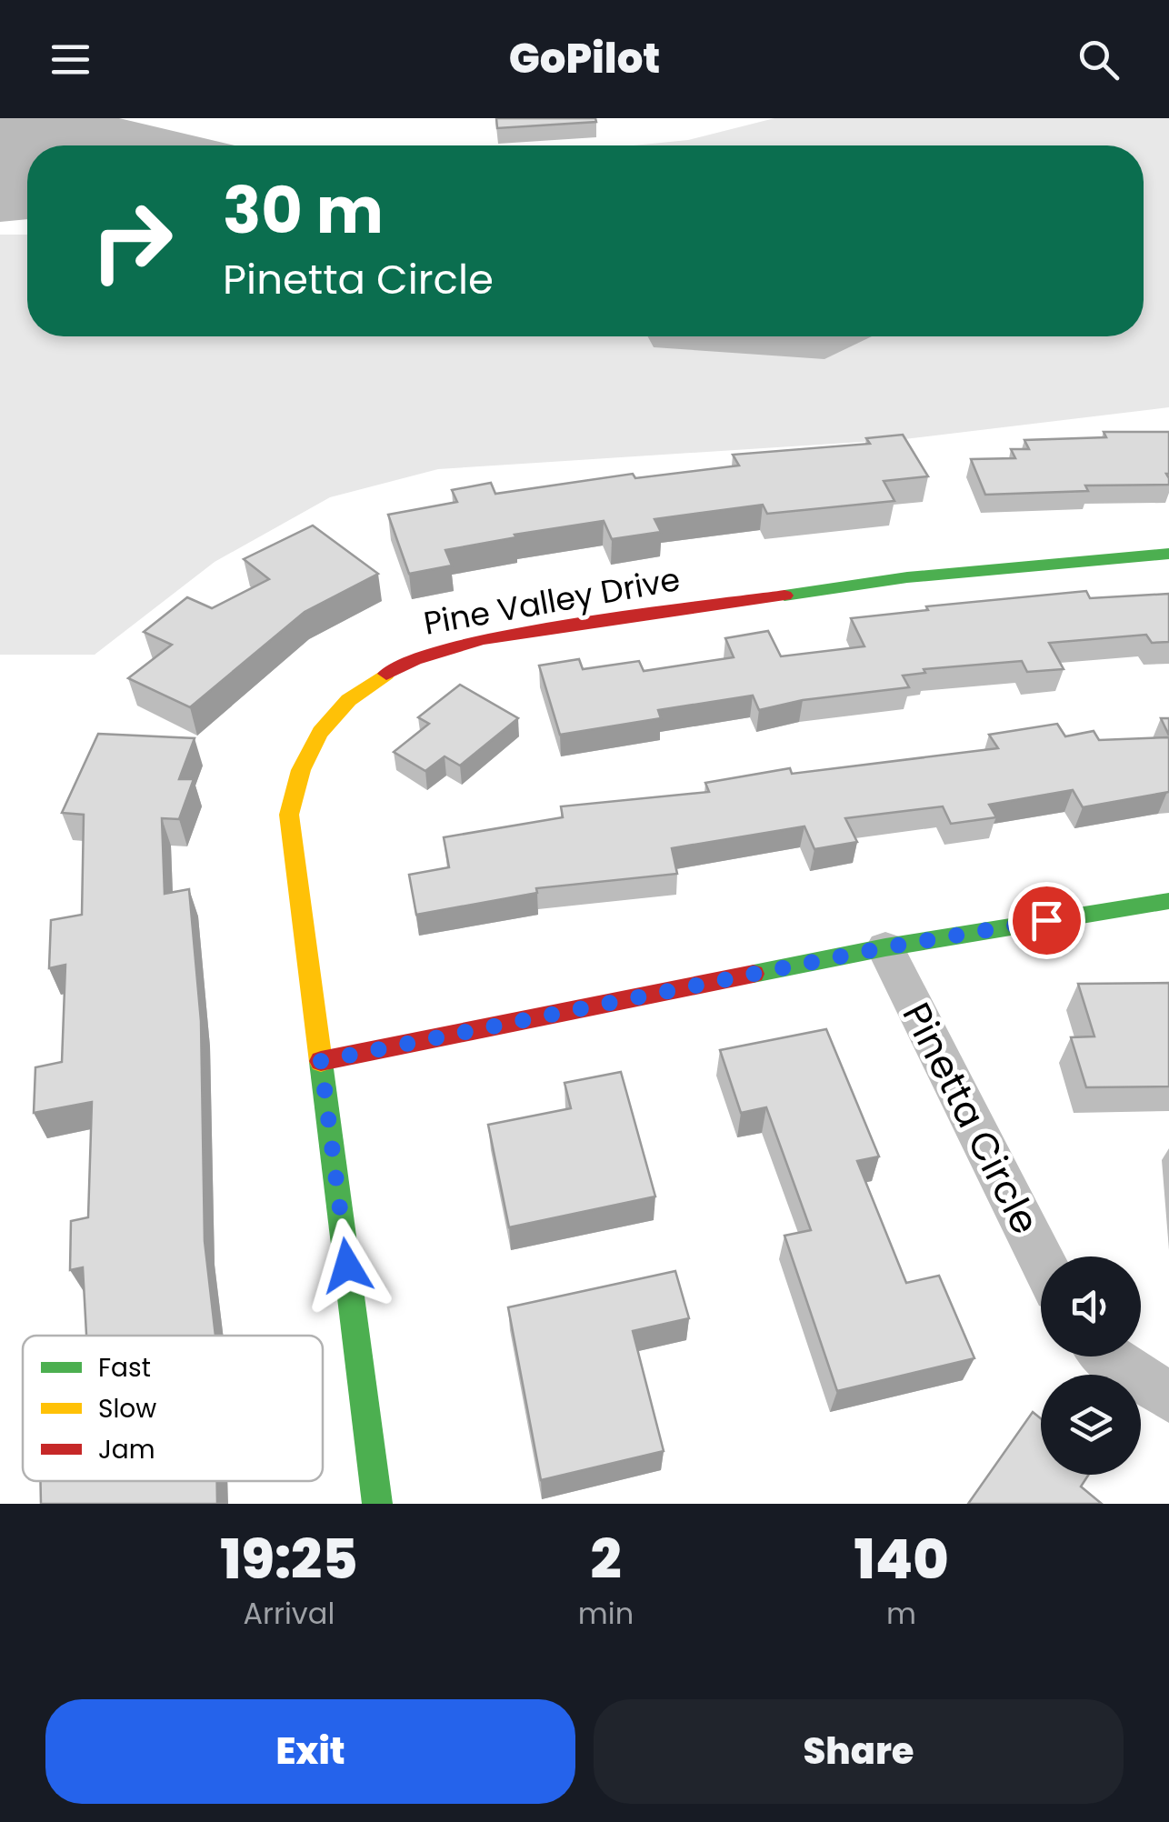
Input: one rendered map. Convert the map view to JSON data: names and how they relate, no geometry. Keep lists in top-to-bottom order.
{
  "streets": {
    "street": ["Pine Valley Drive", "Pinetta Circle"]
  },
  "legend": ["Fast", "Slow", "Jam"],
  "page": {
    "header": "GoPilot",
    "turn": ["30 m", "Pinetta Circle"],
    "eta": [
      "19:25",
      "Arrival",
      "2",
      "min",
      "140",
      "m"
    ],
    "buttons": ["Exit", "Share"]
  }
}
